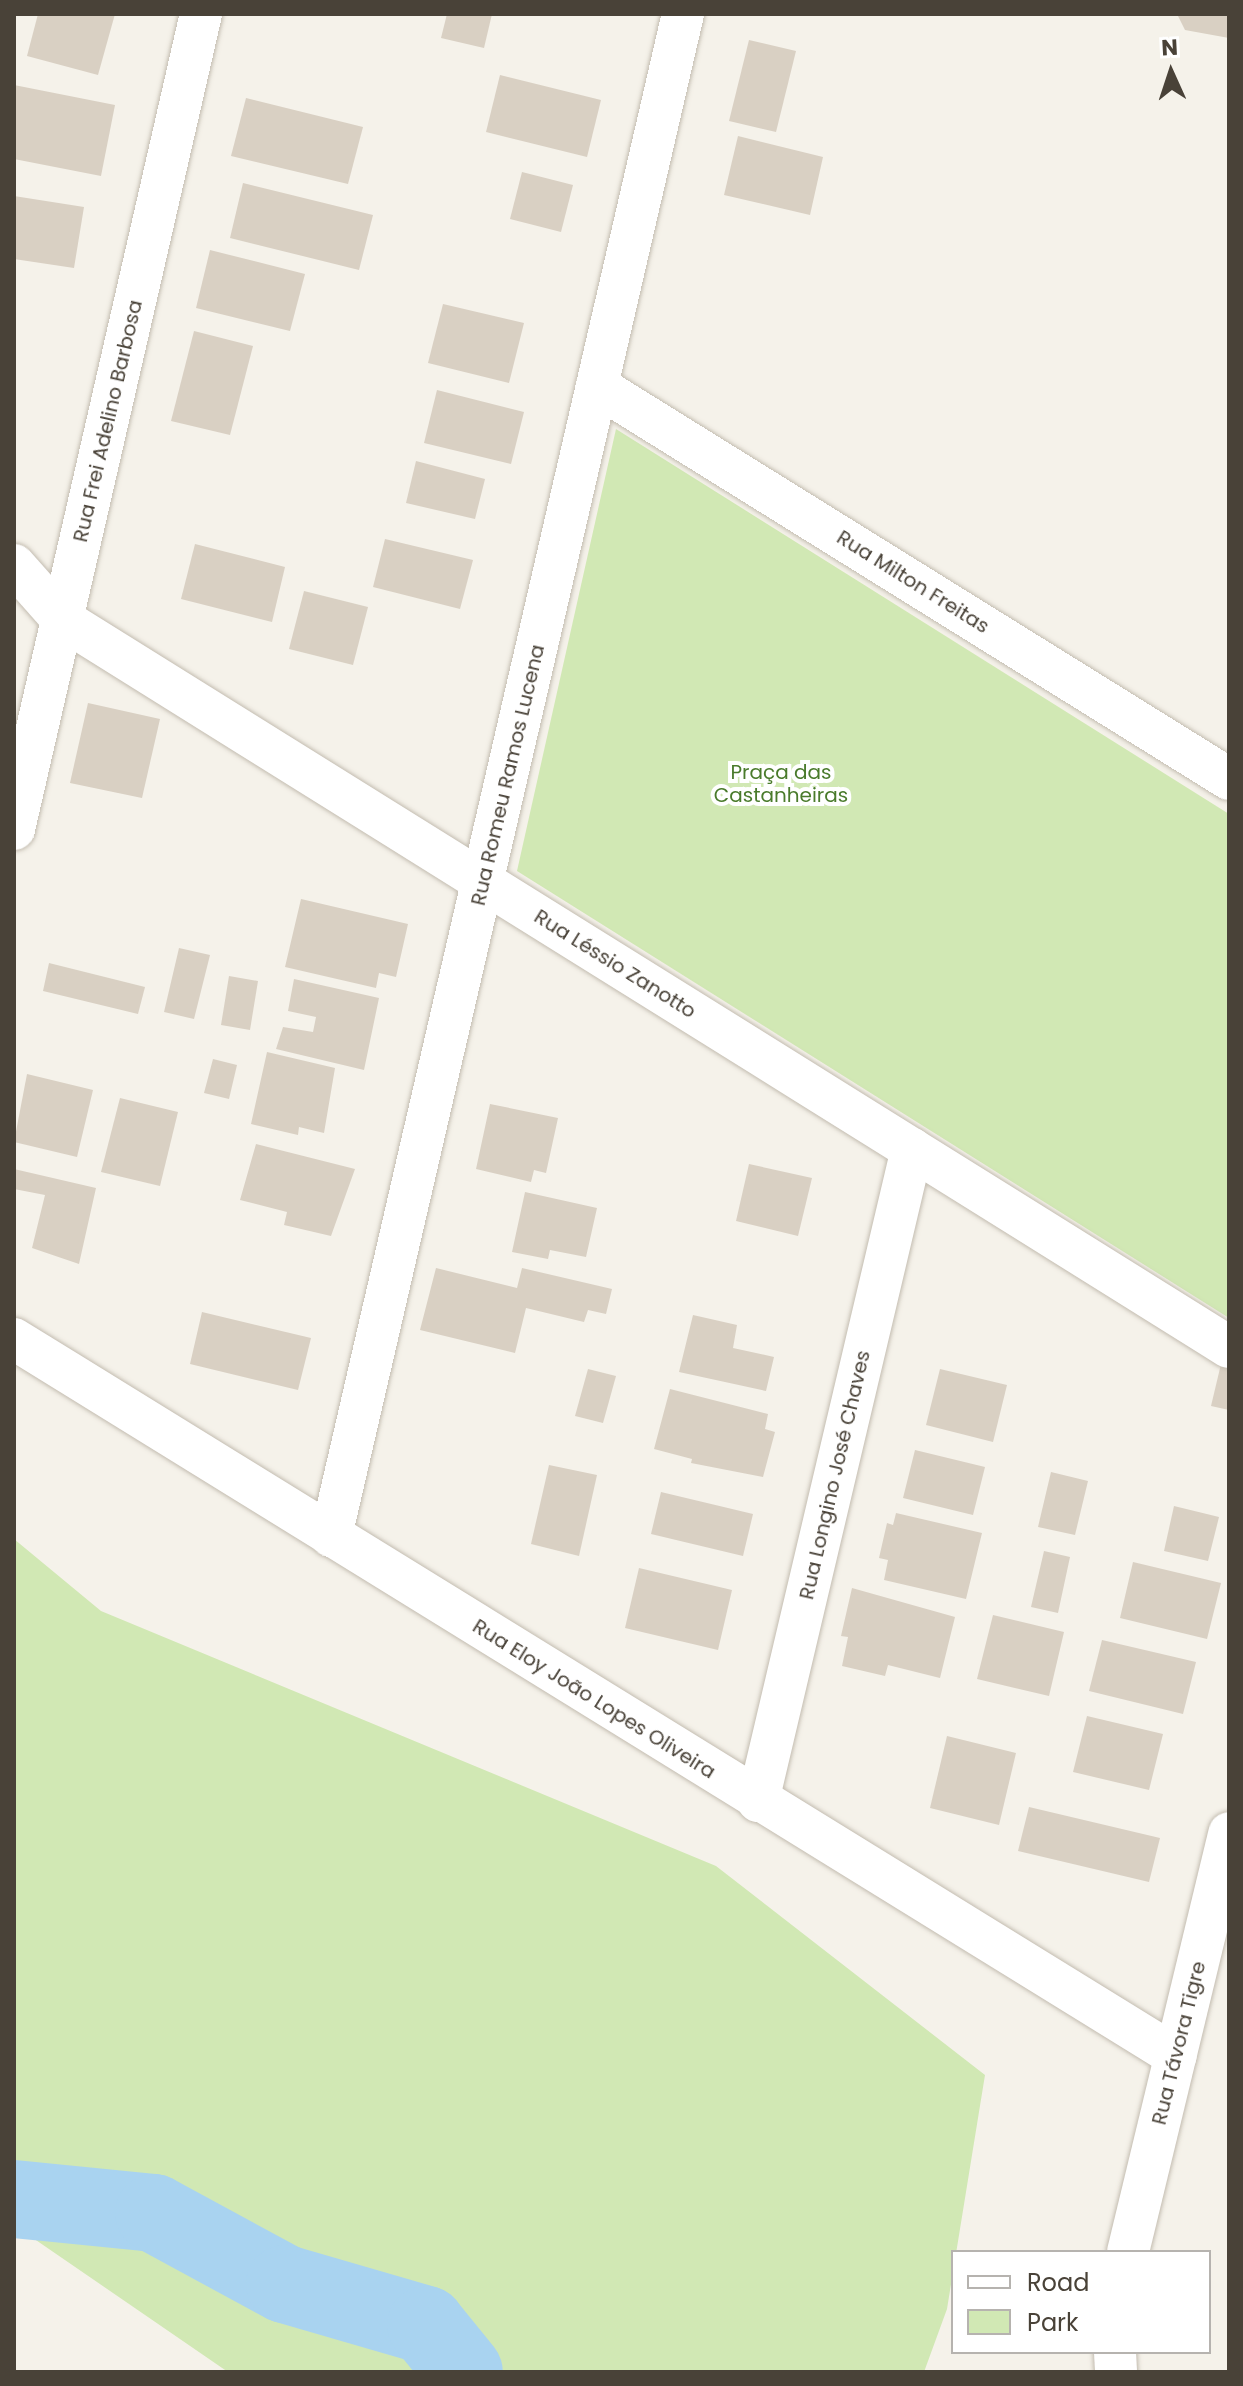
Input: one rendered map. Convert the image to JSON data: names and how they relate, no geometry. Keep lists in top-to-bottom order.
{
  "streets": {
    "street": [
      "Rua Frei Adelino Barbosa",
      "Rua Milton Freitas",
      "Rua Romeu Ramos Lucena",
      "Rua Léssio Zanotto",
      "Rua Longino José Chaves",
      "Rua Eloy João Lopes Oliveira",
      "Rua Távora Tigre"
    ]
  },
  "crossings": [
    ["Rua Frei Adelino Barbosa", "Rua Léssio Zanotto"],
    ["Rua Milton Freitas", "Rua Romeu Ramos Lucena"],
    ["Rua Romeu Ramos Lucena", "Rua Léssio Zanotto"],
    ["Rua Romeu Ramos Lucena", "Rua Eloy João Lopes Oliveira"],
    ["Rua Léssio Zanotto", "Rua Longino José Chaves"],
    ["Rua Longino José Chaves", "Rua Eloy João Lopes Oliveira"],
    ["Rua Eloy João Lopes Oliveira", "Rua Távora Tigre"]
  ],
  "parks": ["Praça das Castanheiras"],
  "legend": ["Road", "Park"],
  "north": "top"
}
